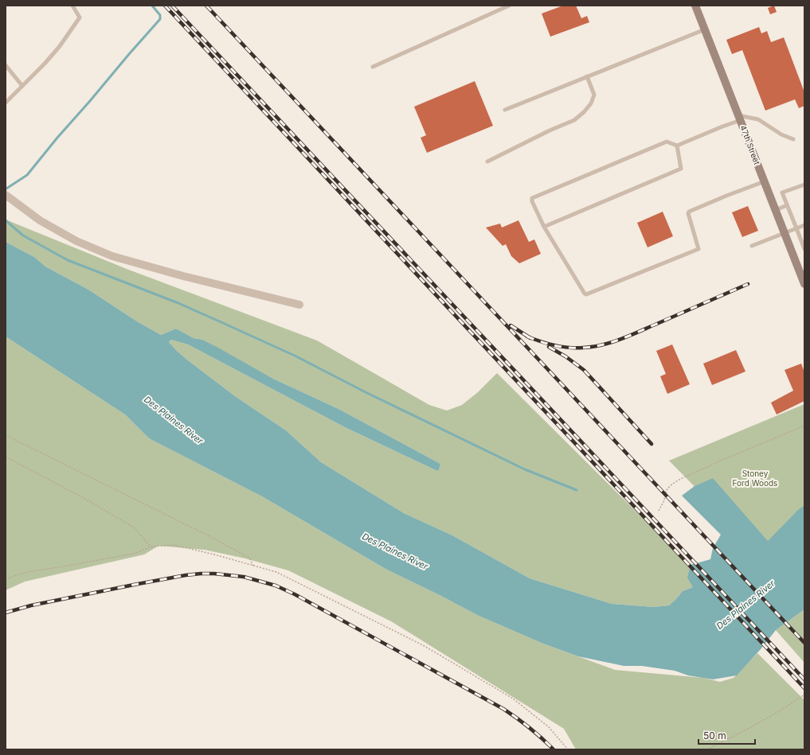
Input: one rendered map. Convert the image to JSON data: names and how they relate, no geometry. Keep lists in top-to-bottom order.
{
  "streets": {
    "main road": ["47th Street"]
  },
  "water": ["Des Plaines River"],
  "parks": ["Stoney Ford Woods"],
  "scale_bar": "50 m"
}
